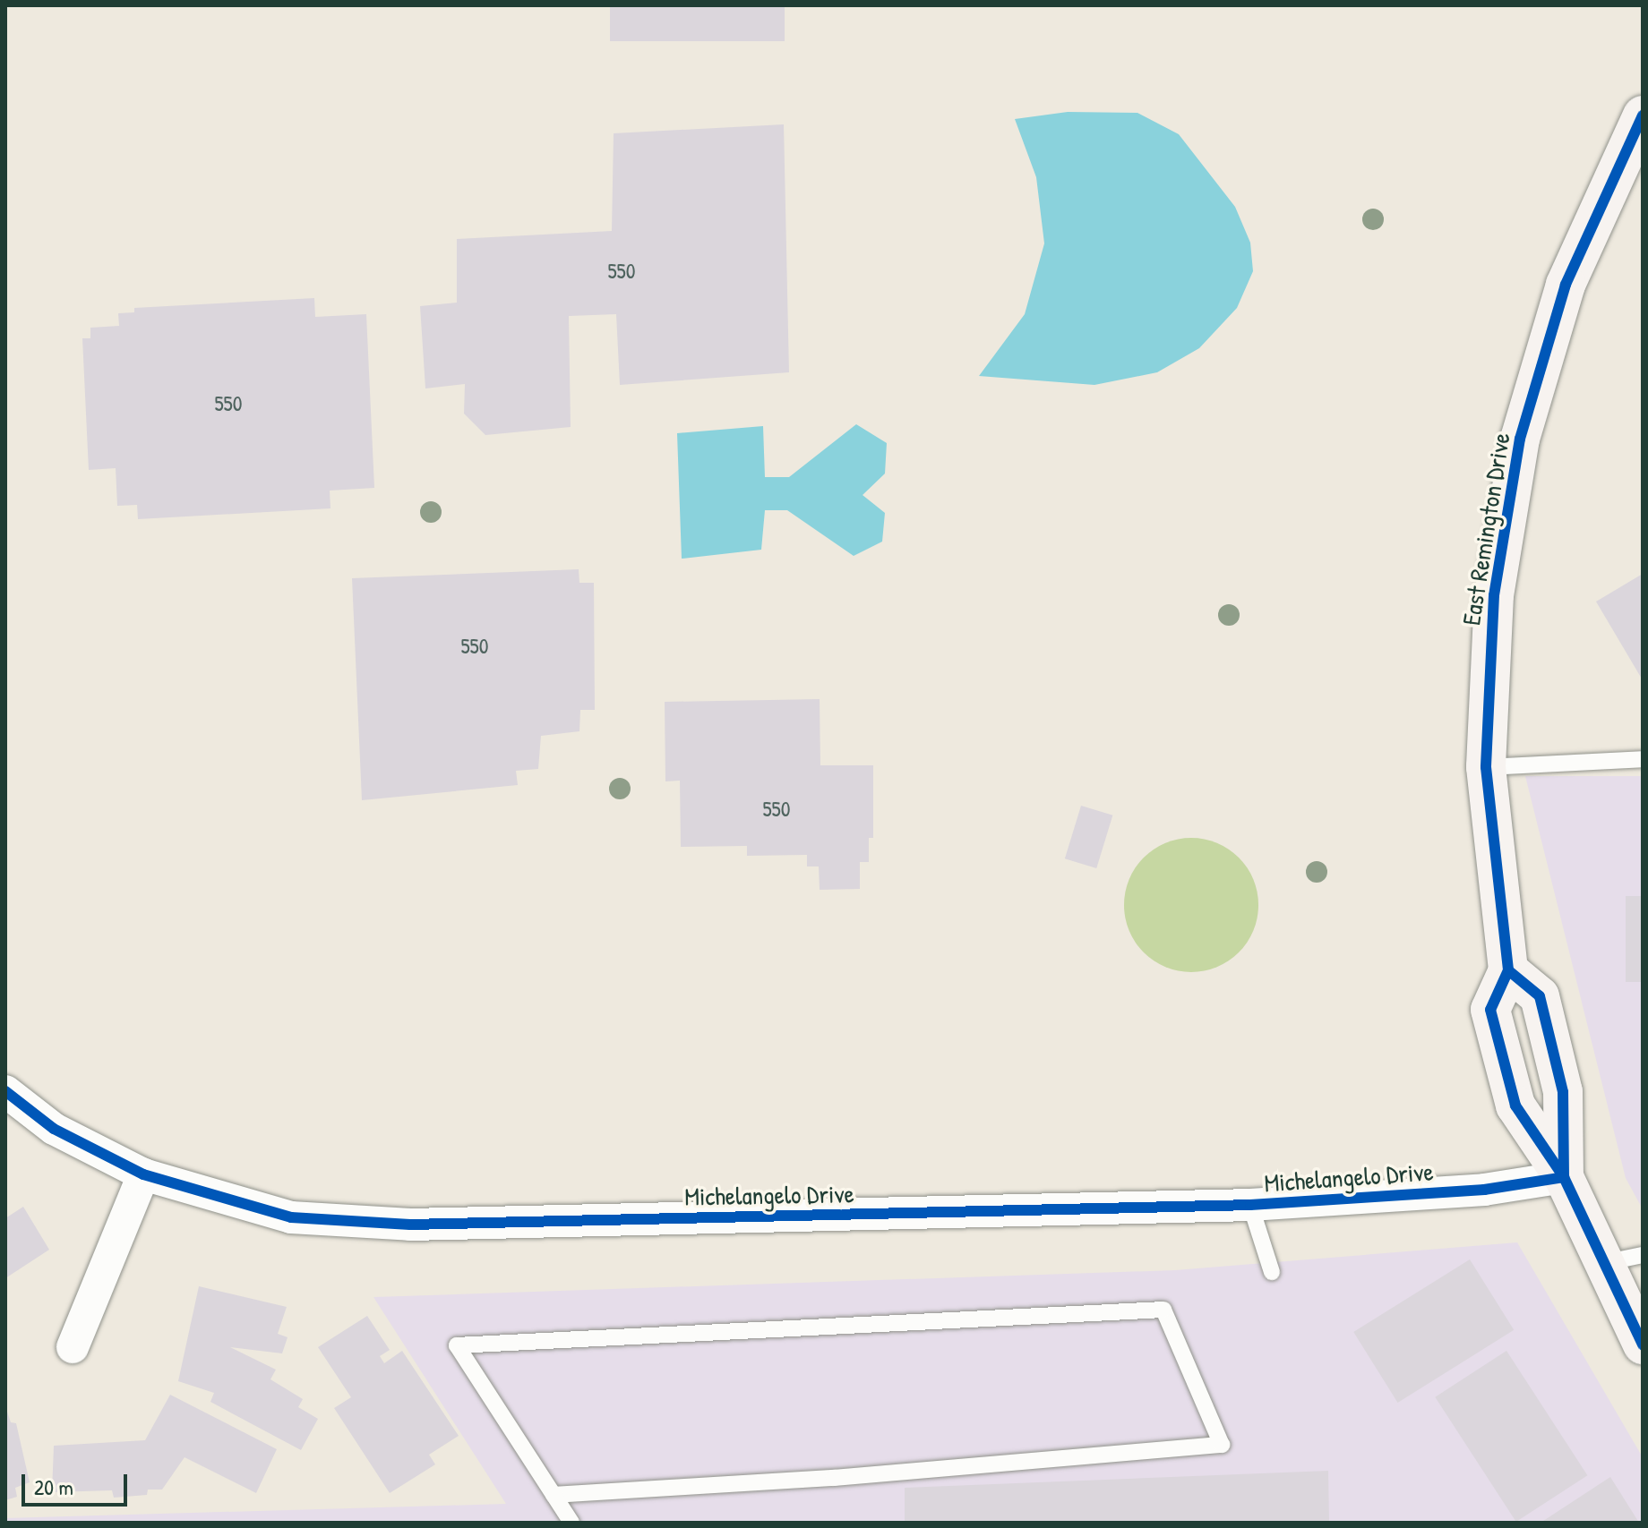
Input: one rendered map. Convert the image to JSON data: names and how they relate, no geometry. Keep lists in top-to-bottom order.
{
  "streets": {
    "main road": ["East Remington Drive"],
    "street": ["Michelangelo Drive"]
  },
  "house_numbers": [
    "550",
    "550",
    "550",
    "550"
  ],
  "scale_bar": "20 m"
}
